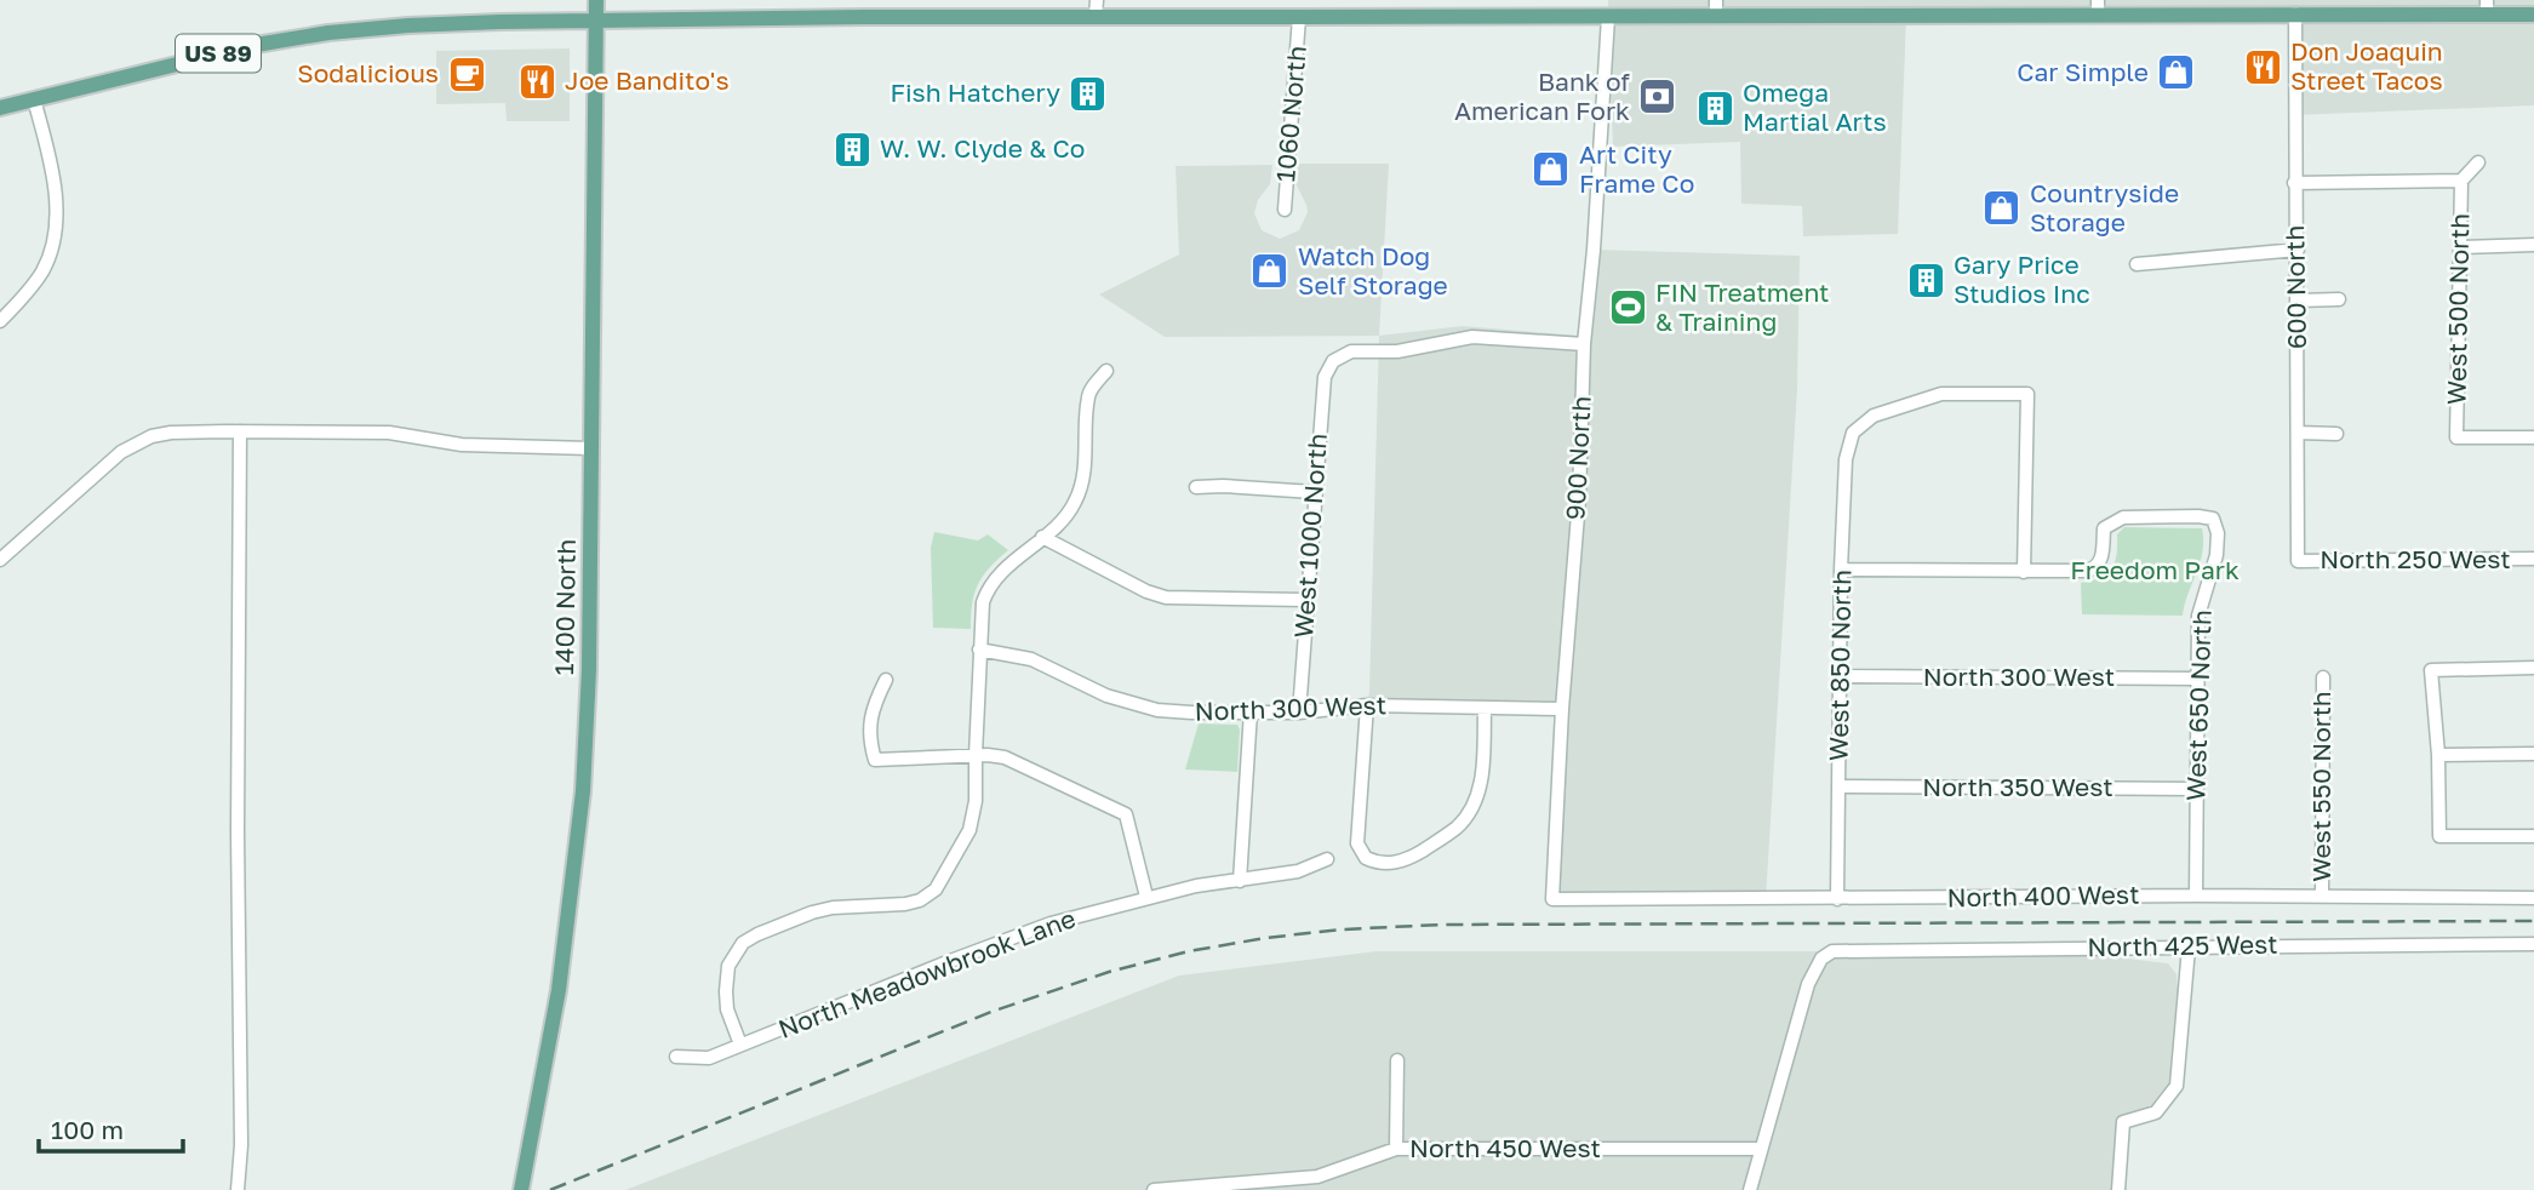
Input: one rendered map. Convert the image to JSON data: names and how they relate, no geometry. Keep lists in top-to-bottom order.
{
  "streets": {
    "main road": ["US 89", "1400 North"],
    "street": [
      "1060 North",
      "600 North",
      "West 500 North",
      "900 North",
      "West 1000 North",
      "North 250 West",
      "West 850 North",
      "North 300 West",
      "West 650 North",
      "West 550 North",
      "North 350 West",
      "North 400 West",
      "North 425 West",
      "North Meadowbrook Lane",
      "North 450 West"
    ]
  },
  "crossings": [
    ["US 89", "1060 North"],
    ["US 89", "600 North"],
    ["US 89", "900 North"],
    ["US 89", "1400 North"],
    ["600 North", "North 250 West"],
    ["900 North", "West 1000 North"],
    ["900 North", "North 300 West"],
    ["900 North", "North 400 West"],
    ["West 1000 North", "North 300 West"],
    ["West 850 North", "North 300 West"],
    ["West 850 North", "West 650 North"],
    ["West 850 North", "North 350 West"],
    ["West 850 North", "North 400 West"],
    ["North 300 West", "West 650 North"],
    ["West 650 North", "North 350 West"],
    ["West 650 North", "North 400 West"],
    ["West 550 North", "North 400 West"],
    ["North 425 West", "North 450 West"]
  ],
  "parks": ["Freedom Park"],
  "places": {
    "restaurant": ["Don Joaquin Street Tacos", "Joe Bandito's"],
    "shop": [
      "Car Simple",
      "Art City Frame Co",
      "Countryside Storage",
      "Watch Dog Self Storage"
    ],
    "cafe": ["Sodalicious"],
    "building": [
      "Fish Hatchery",
      "Omega Martial Arts",
      "W. W. Clyde & Co",
      "Gary Price Studios Inc"
    ],
    "bank": ["Bank of American Fork"],
    "sports": ["FIN Treatment & Training"]
  },
  "scale_bar": "100 m"
}
